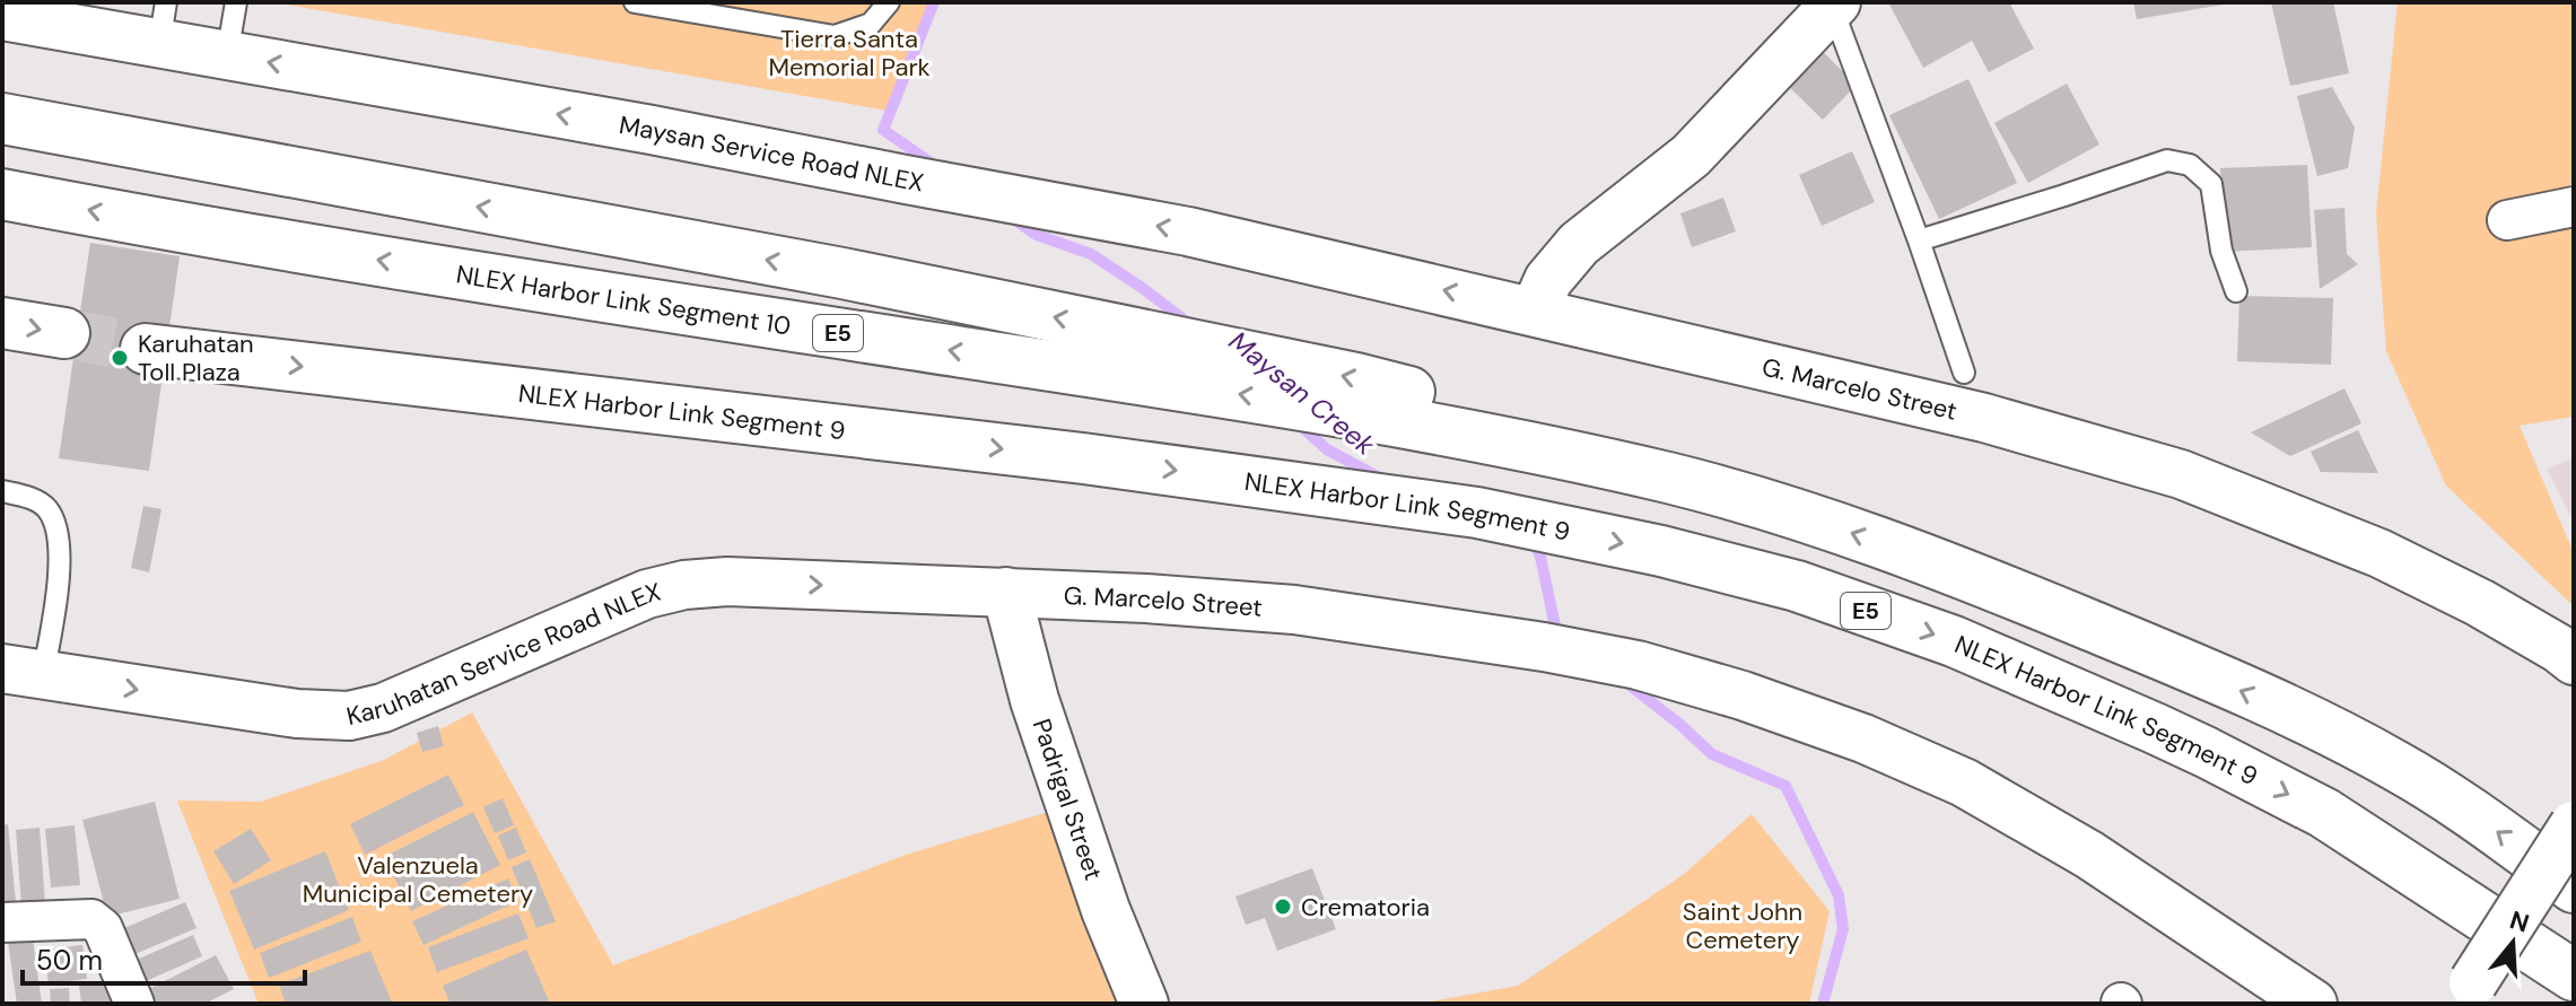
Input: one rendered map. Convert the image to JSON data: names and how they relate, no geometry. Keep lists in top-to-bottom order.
{
  "streets": {
    "highway": ["NLEX Harbor Link Segment 10", "E5", "NLEX Harbor Link Segment 9"],
    "street": [
      "Maysan Service Road NLEX",
      "G. Marcelo Street",
      "Karuhatan Service Road NLEX",
      "Padrigal Street"
    ]
  },
  "crossings": [
    ["Maysan Service Road NLEX", "G. Marcelo Street"],
    ["NLEX Harbor Link Segment 10", "E5"],
    ["G. Marcelo Street", "Karuhatan Service Road NLEX"],
    ["G. Marcelo Street", "Padrigal Street"],
    ["Karuhatan Service Road NLEX", "Padrigal Street"]
  ],
  "one_way": ["Maysan Service Road NLEX", "Karuhatan Service Road NLEX"],
  "water": ["Maysan Creek"],
  "parks": ["Tierra Santa Memorial Park", "Valenzuela Municipal Cemetery", "Saint John Cemetery"],
  "places": ["Karuhatan Toll Plaza", "Crematoria"],
  "scale_bar": "50 m",
  "north": "top"
}
